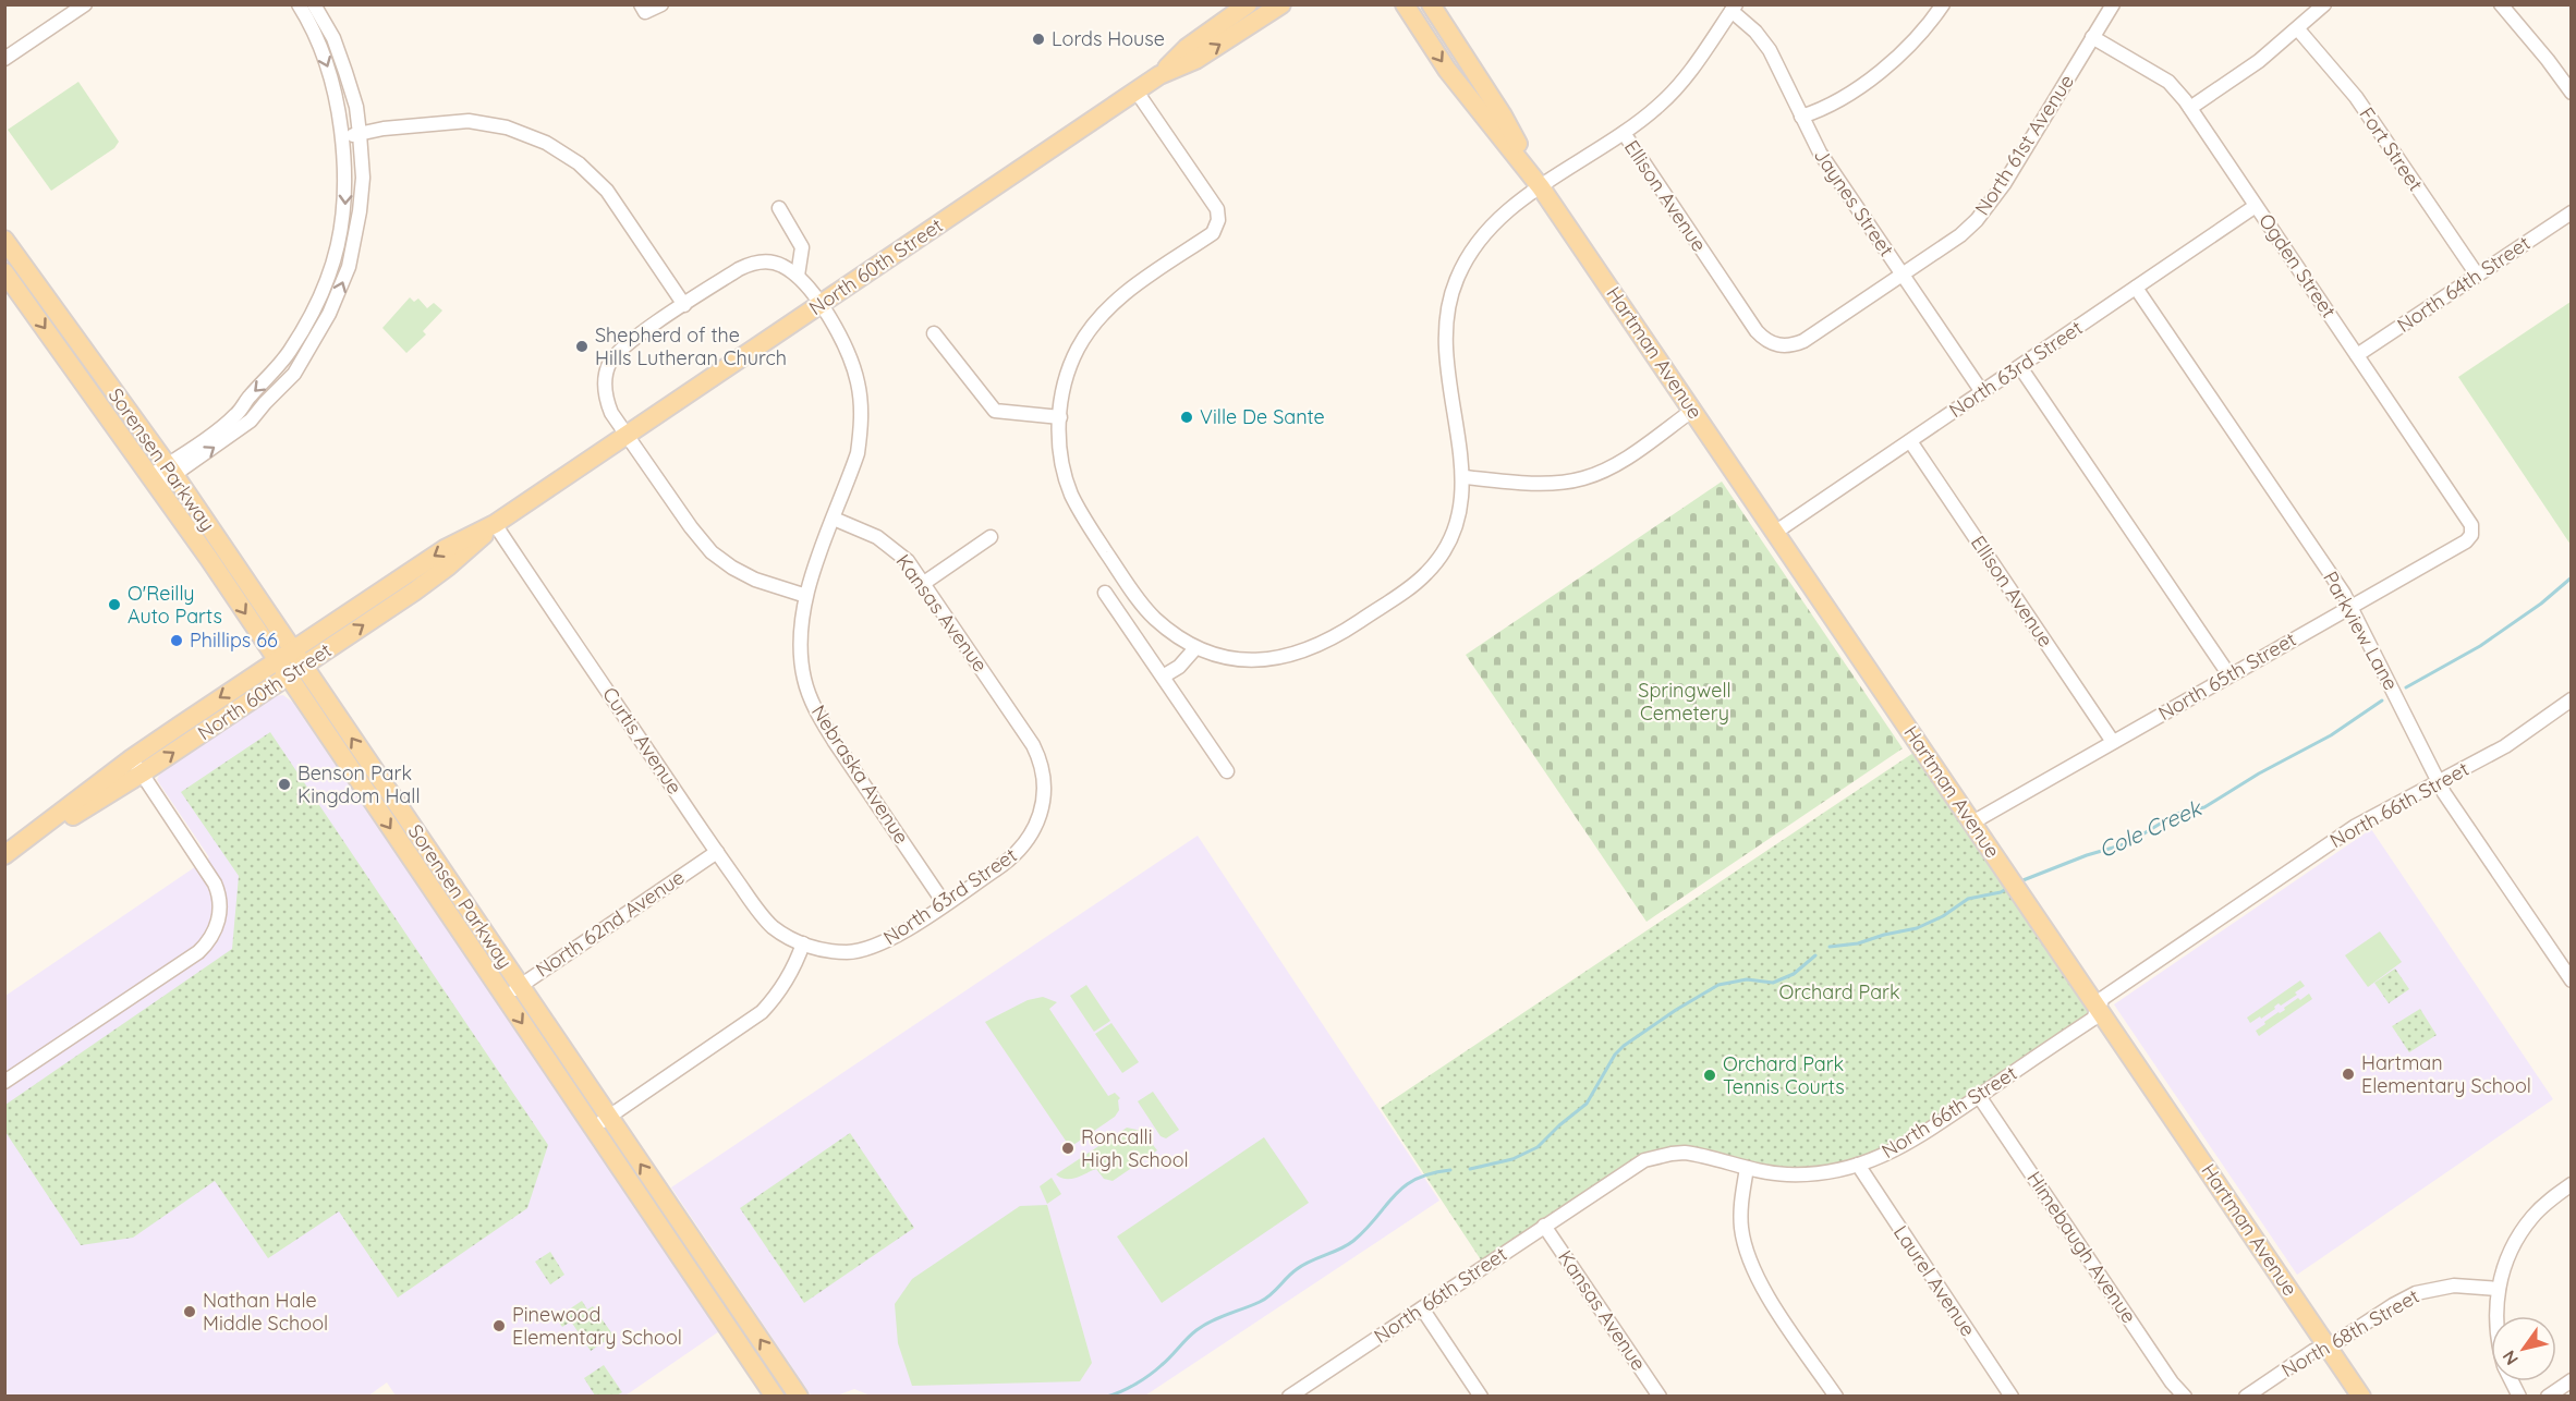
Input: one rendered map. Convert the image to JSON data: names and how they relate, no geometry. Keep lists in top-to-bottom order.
{
  "streets": {
    "main road": ["North 60th Street", "Hartman Avenue", "Sorensen Parkway"],
    "street": [
      "North 61st Avenue",
      "Fort Street",
      "Ellison Avenue",
      "Jaynes Street",
      "Ogden Street",
      "North 64th Street",
      "North 63rd Street",
      "Kansas Avenue",
      "Parkview Lane",
      "North 65th Street",
      "Curtis Avenue",
      "Nebraska Avenue",
      "North 66th Street",
      "North 62nd Avenue",
      "Himebaugh Avenue",
      "Laurel Avenue",
      "North 68th Street"
    ]
  },
  "crossings": [
    ["North 61st Avenue", "Ellison Avenue"],
    ["North 61st Avenue", "Jaynes Street"],
    ["North 61st Avenue", "Ogden Street"],
    ["Fort Street", "North 64th Street"],
    ["Ellison Avenue", "North 63rd Street"],
    ["Ellison Avenue", "North 65th Street"],
    ["Jaynes Street", "North 63rd Street"],
    ["Ogden Street", "North 64th Street"],
    ["Ogden Street", "North 63rd Street"],
    ["Ogden Street", "North 65th Street"],
    ["North 60th Street", "Sorensen Parkway"],
    ["North 60th Street", "Curtis Avenue"],
    ["Hartman Avenue", "North 63rd Street"],
    ["Hartman Avenue", "North 65th Street"],
    ["Hartman Avenue", "North 66th Street"],
    ["Hartman Avenue", "North 68th Street"],
    ["North 63rd Street", "Kansas Avenue"],
    ["North 63rd Street", "Parkview Lane"],
    ["North 63rd Street", "Curtis Avenue"],
    ["North 63rd Street", "Nebraska Avenue"],
    ["Sorensen Parkway", "North 62nd Avenue"],
    ["Kansas Avenue", "Nebraska Avenue"],
    ["Kansas Avenue", "North 66th Street"],
    ["Parkview Lane", "North 65th Street"],
    ["Parkview Lane", "North 66th Street"],
    ["Curtis Avenue", "North 62nd Avenue"],
    ["North 66th Street", "Himebaugh Avenue"],
    ["North 66th Street", "Laurel Avenue"]
  ],
  "water": ["Cole Creek"],
  "parks": ["Springwell Cemetery", "Orchard Park"],
  "places": [
    "Lords House",
    "Shepherd of the Hills Lutheran Church",
    "Ville De Sante",
    "O'Reilly Auto Parts",
    "Phillips 66",
    "Benson Park Kingdom Hall",
    "Hartman Elementary School",
    "Orchard Park Tennis Courts",
    "Roncalli High School",
    "Nathan Hale Middle School",
    "Pinewood Elementary School"
  ],
  "north": "bottom left"
}
